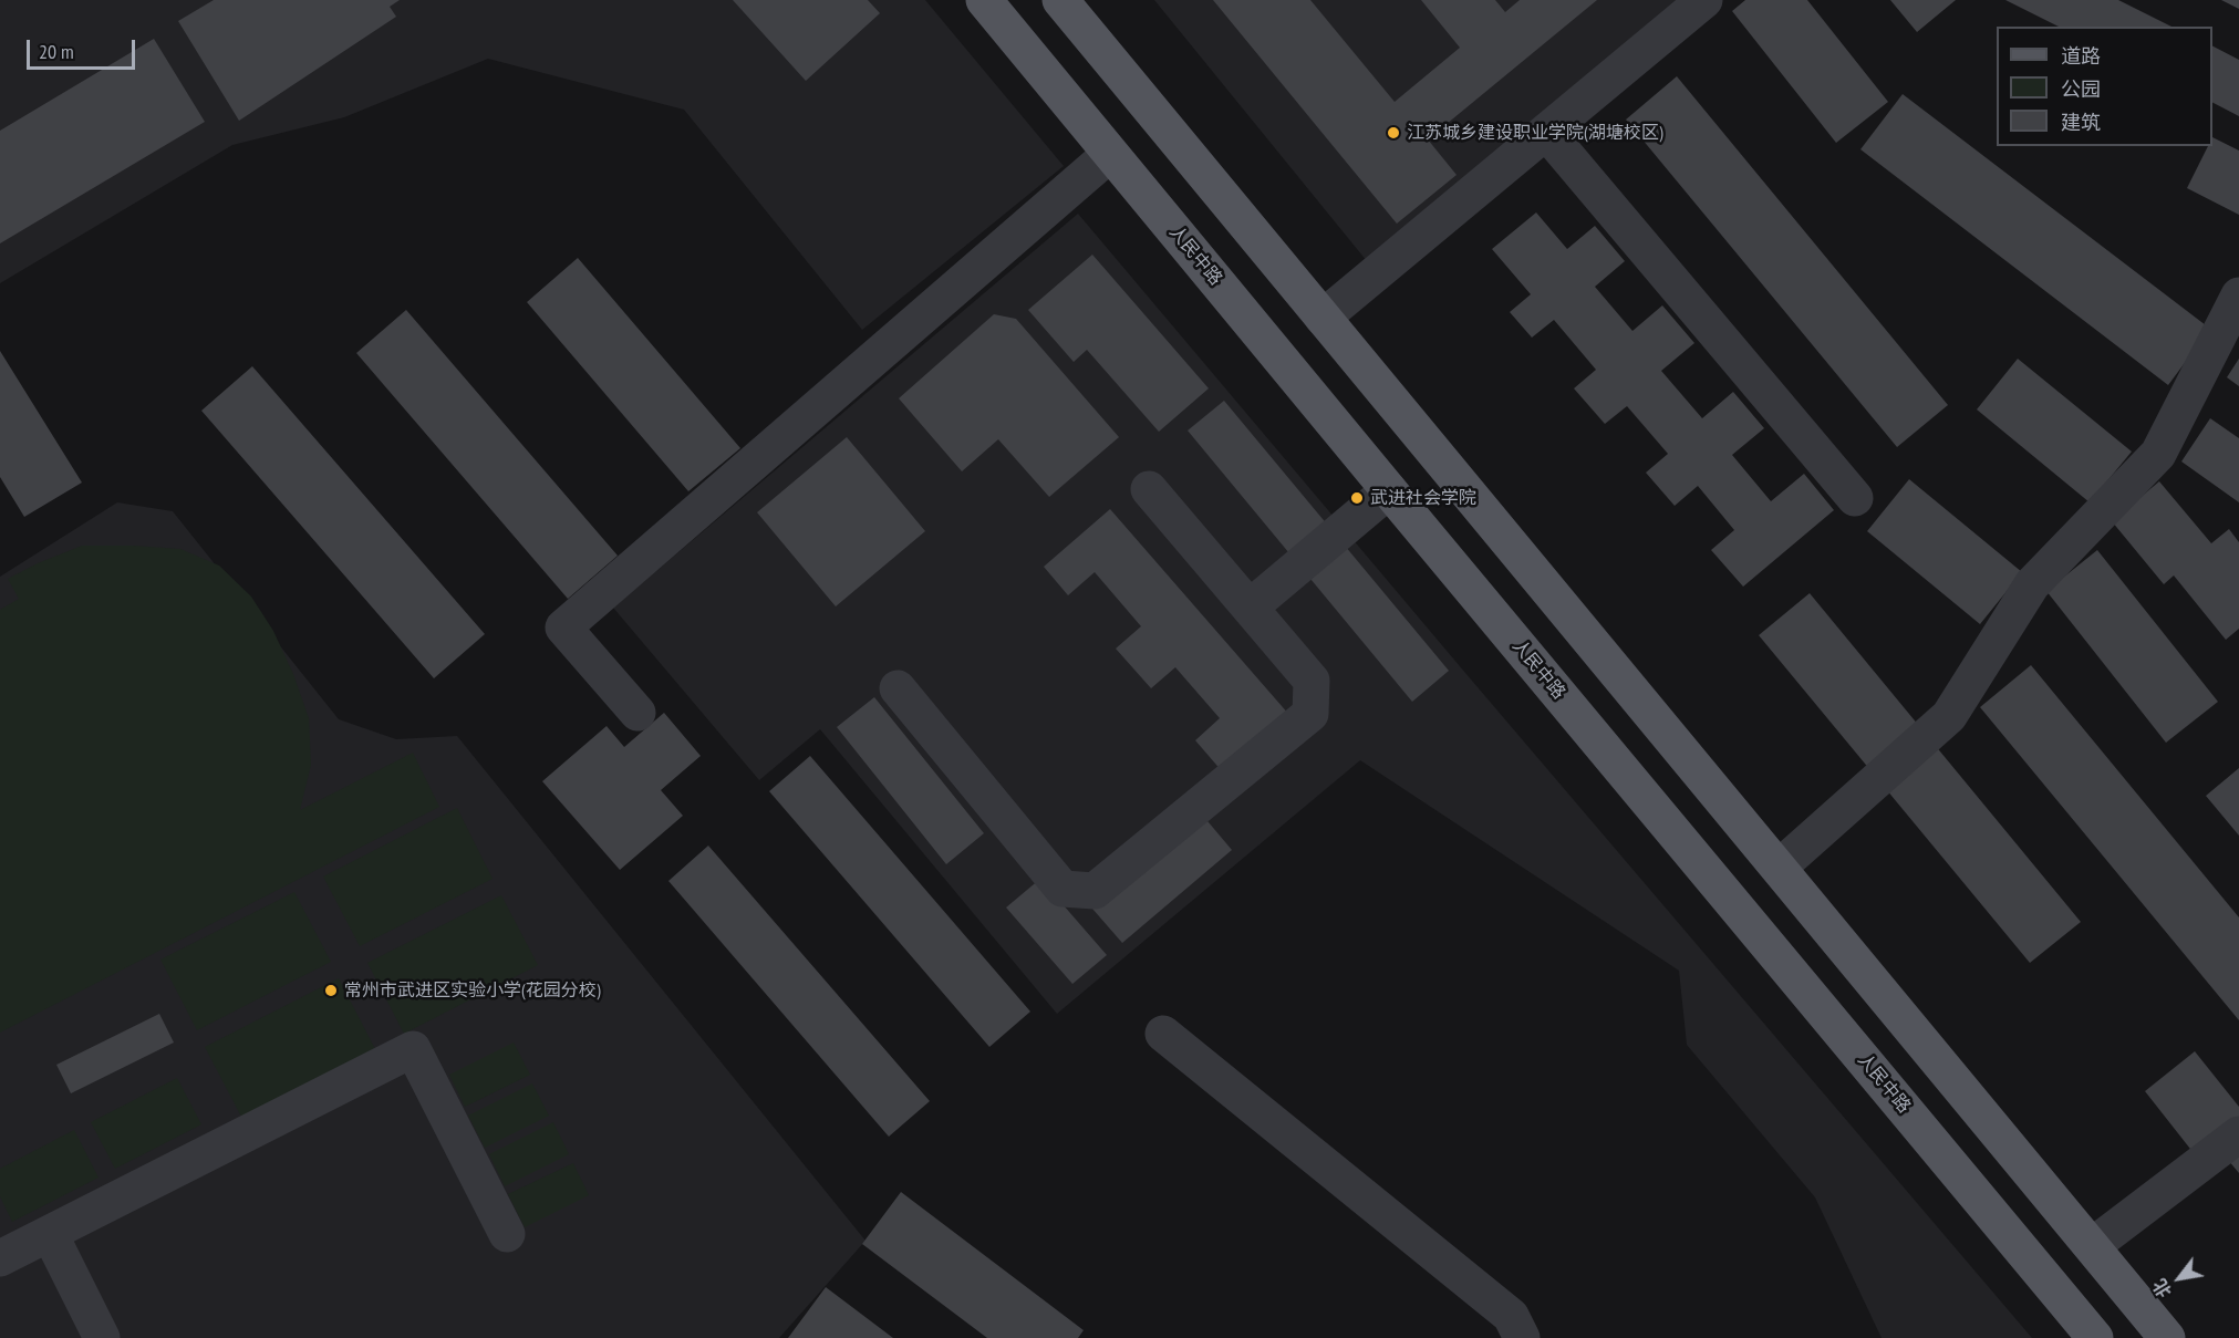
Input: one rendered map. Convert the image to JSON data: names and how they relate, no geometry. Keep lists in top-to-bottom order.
{
  "streets": {
    "main road": ["人民中路"]
  },
  "places": ["江苏城乡建设职业学院(湖塘校区)", "武进社会学院", "常州市武进区实验小学(花园分校)"],
  "legend": ["道路", "公园", "建筑"],
  "scale_bar": "20 m",
  "north": "bottom left"
}
